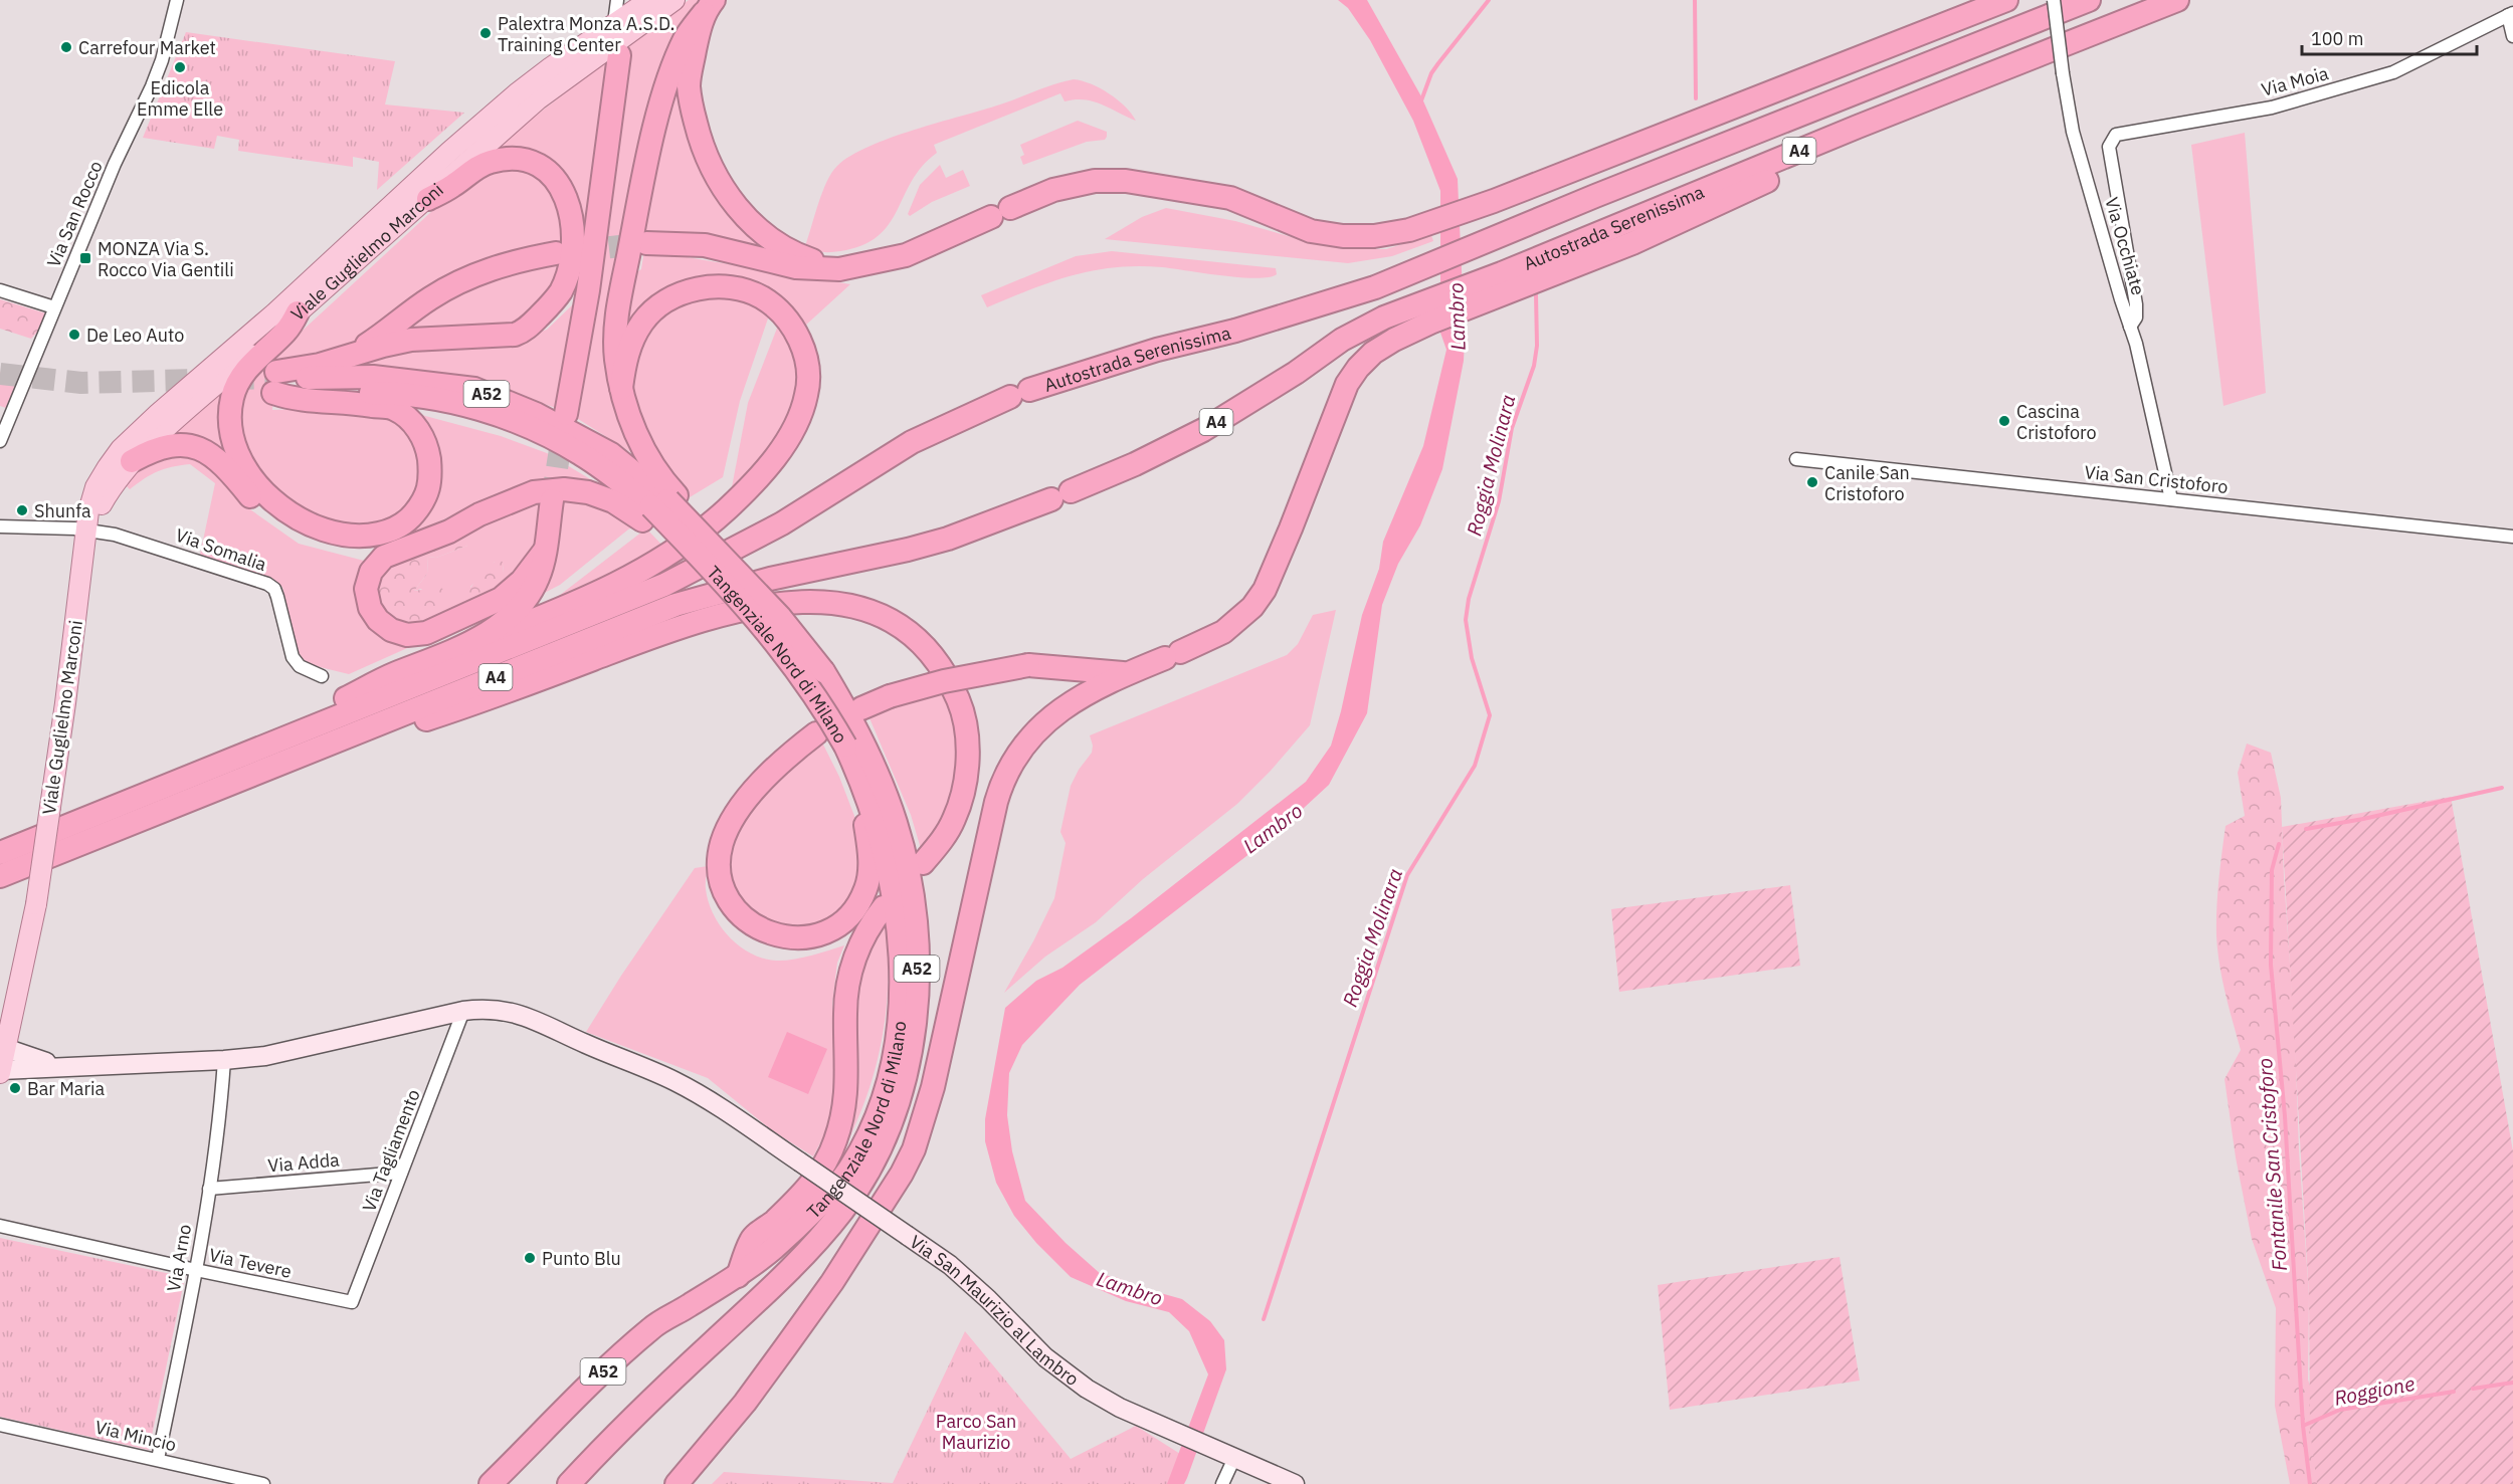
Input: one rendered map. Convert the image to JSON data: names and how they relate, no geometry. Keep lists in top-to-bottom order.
{
  "streets": {
    "highway": [
      "A4",
      "Autostrada Serenissima",
      "A52",
      "Tangenziale Nord di Milano"
    ],
    "main road": ["Viale Guglielmo Marconi", "Via San Maurizio al Lambro"],
    "street": [
      "Via Moia",
      "Via San Rocco",
      "Via Occhiate",
      "Via San Cristoforo",
      "Via Somalia",
      "Via Tagliamento",
      "Via Adda",
      "Via Arno",
      "Via Tevere",
      "Via Mincio"
    ]
  },
  "crossings": [
    ["Via Moia", "Via Occhiate"],
    ["A4", "Autostrada Serenissima"],
    ["Via Occhiate", "Via San Cristoforo"],
    ["Viale Guglielmo Marconi", "Via Somalia"],
    ["Via Tagliamento", "Via Adda"],
    ["Via Tagliamento", "Via Tevere"],
    ["Via Tagliamento", "Via San Maurizio al Lambro"],
    ["Via Adda", "Via Arno"],
    ["Via Arno", "Via Tevere"],
    ["Via Arno", "Via San Maurizio al Lambro"],
    ["Via Arno", "Via Mincio"]
  ],
  "water": [
    "Lambro",
    "Roggia Molinara",
    "Fontanile San Cristoforo",
    "Roggione"
  ],
  "parks": ["Parco San Maurizio"],
  "places": {
    "other": [
      "Palextra Monza A.S.D. Training Center",
      "Carrefour Market",
      "Edicola Emme Elle",
      "De Leo Auto",
      "Cascina Cristoforo",
      "Canile San Cristoforo",
      "Shunfa",
      "Bar Maria",
      "Punto Blu"
    ],
    "transit": ["MONZA Via S. Rocco Via Gentili"]
  },
  "scale_bar": "100 m"
}
